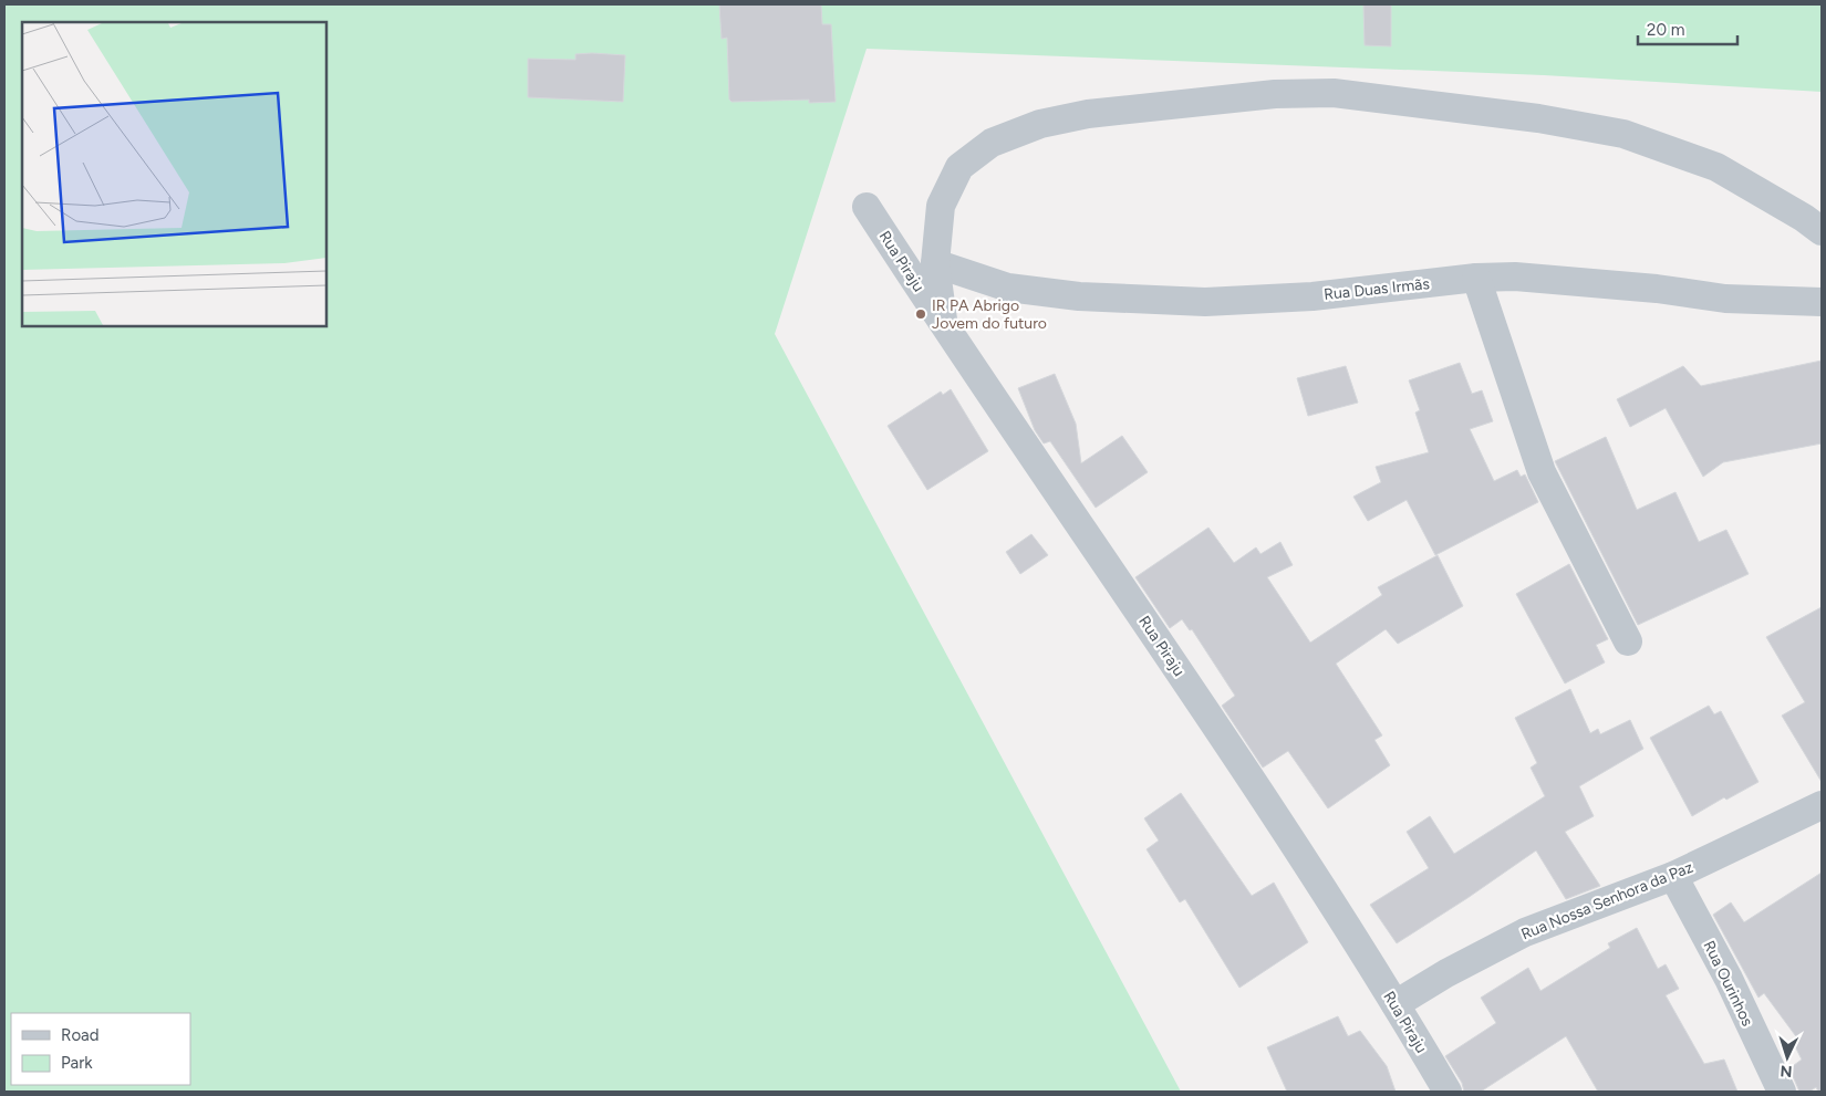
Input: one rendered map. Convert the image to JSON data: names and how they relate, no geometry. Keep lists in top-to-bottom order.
{
  "streets": {
    "street": [
      "Rua Piraju",
      "Rua Duas Irmãs",
      "Rua Nossa Senhora da Paz",
      "Rua Ourinhos"
    ]
  },
  "crossings": [
    ["Rua Piraju", "Rua Nossa Senhora da Paz"],
    ["Rua Nossa Senhora da Paz", "Rua Ourinhos"]
  ],
  "places": ["IR PA Abrigo Jovem do futuro"],
  "legend": ["Road", "Park"],
  "scale_bar": "20 m",
  "north": "bottom"
}
